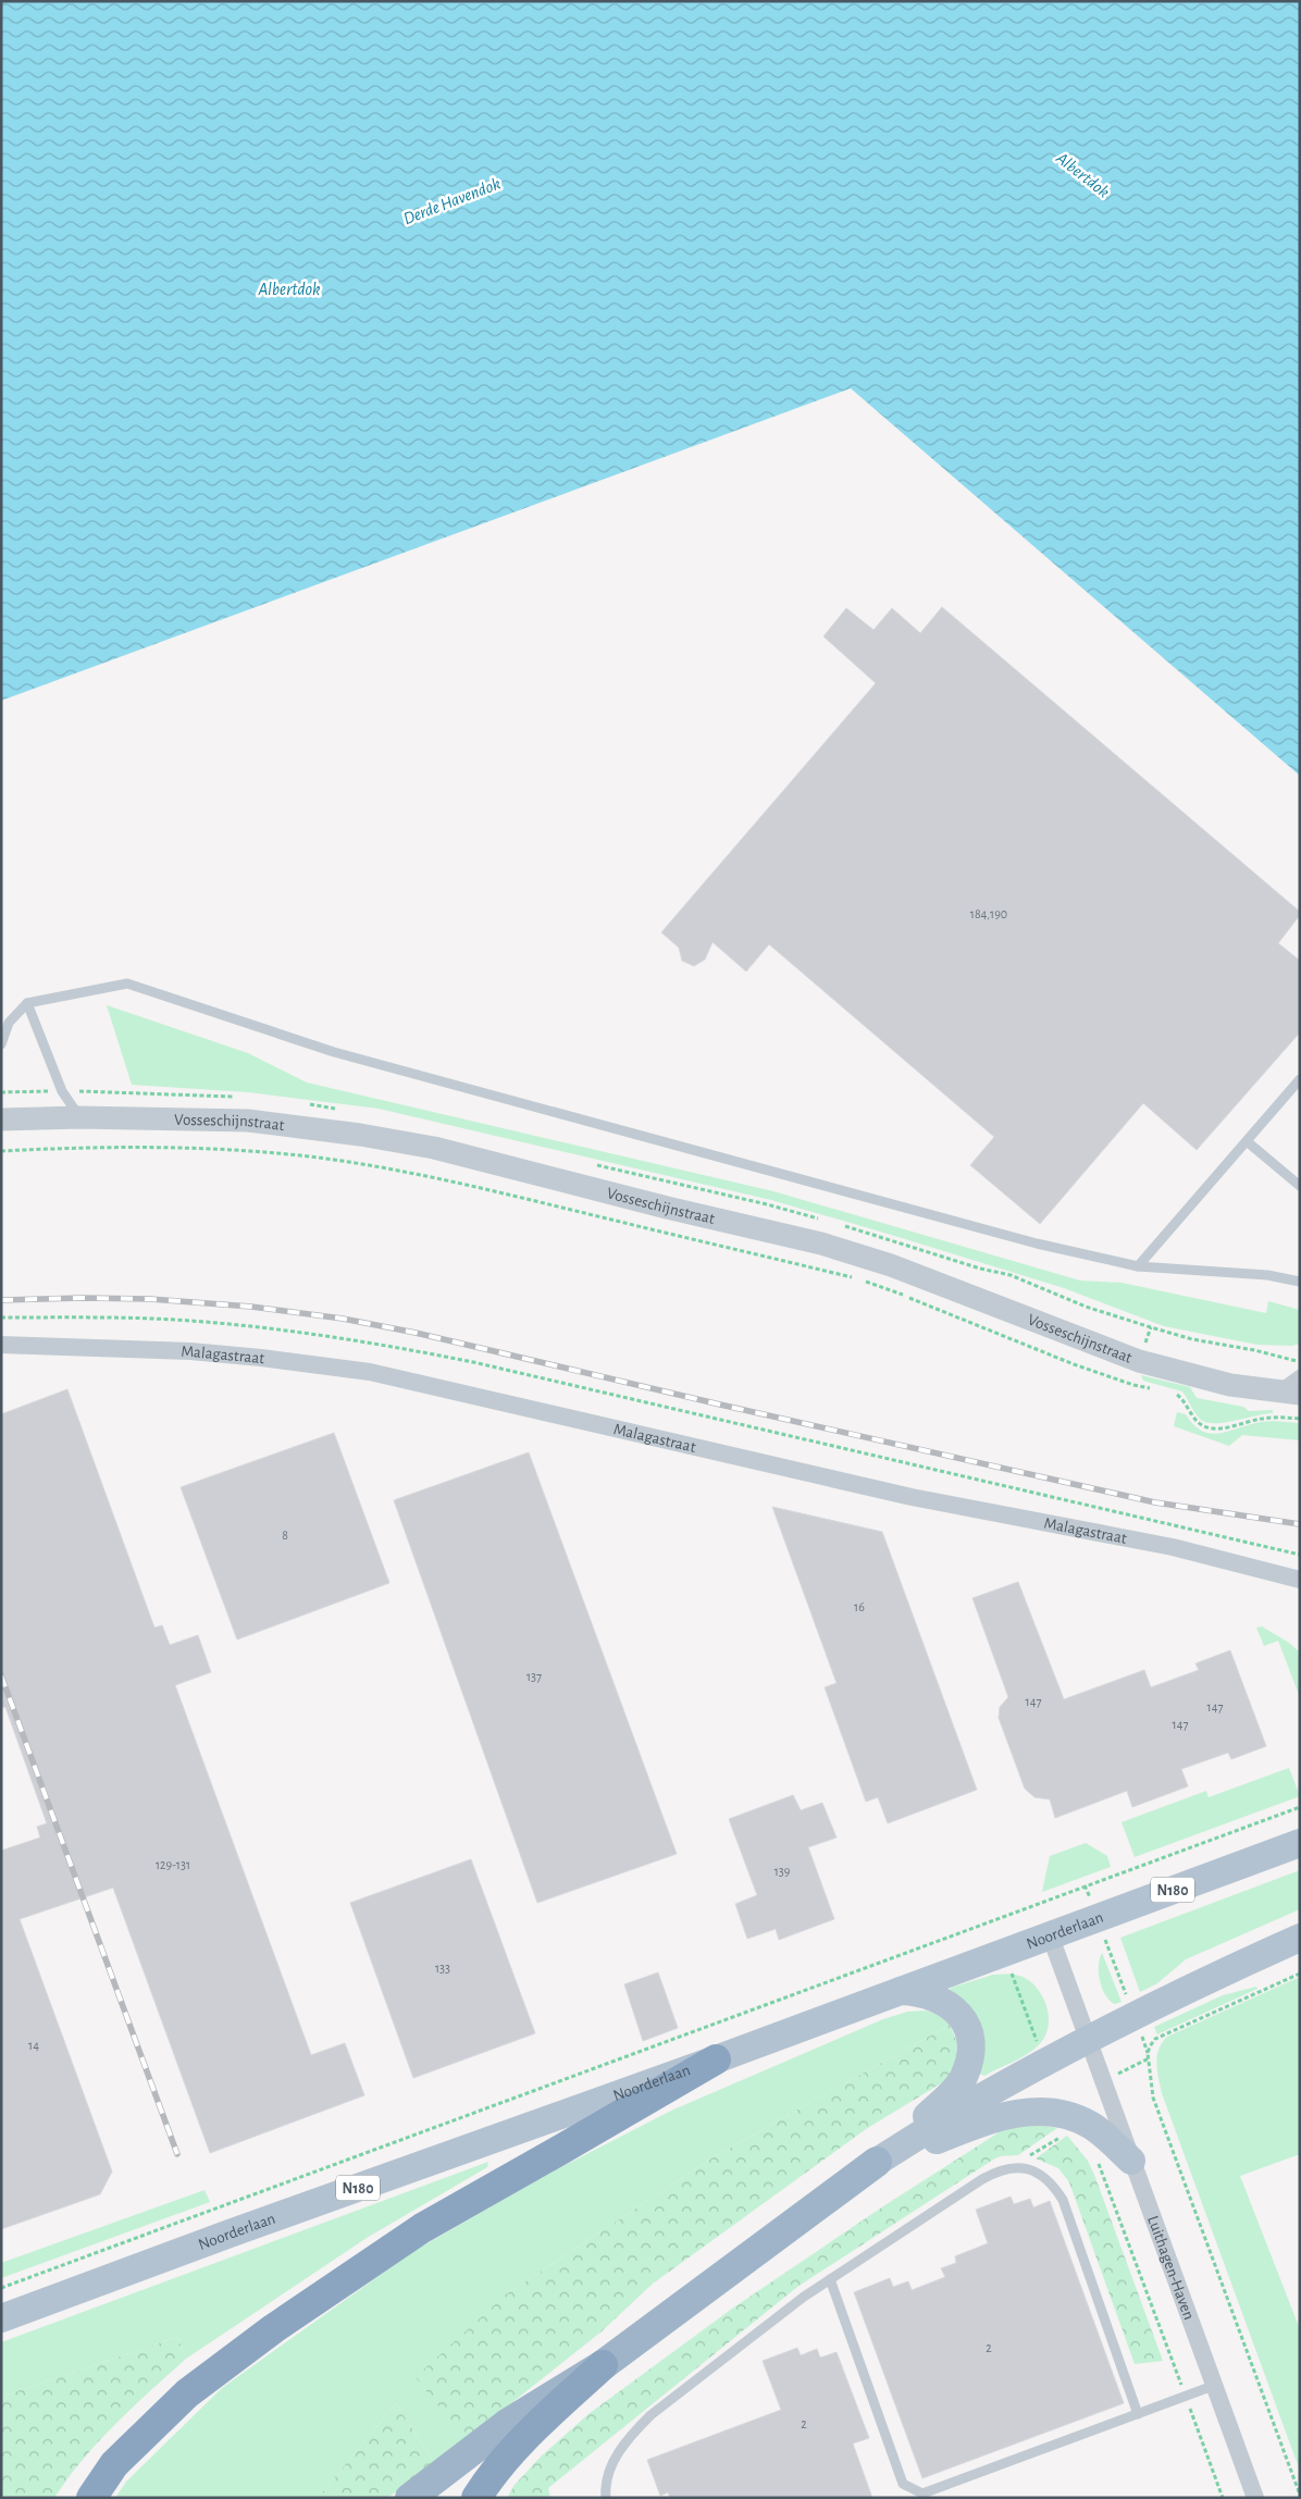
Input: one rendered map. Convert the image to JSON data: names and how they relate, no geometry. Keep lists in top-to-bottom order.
{
  "streets": {
    "main road": ["N180", "Noorderlaan"],
    "street": ["Vosseschijnstraat", "Malagastraat", "Luithagen-Haven"]
  },
  "crossings": [
    ["Noorderlaan", "Luithagen-Haven"]
  ],
  "water": ["Albertdok", "Derde Havendok"],
  "house_numbers": [
    "184,190",
    "8",
    "16",
    "137",
    "147",
    "147",
    "147",
    "129-131",
    "139",
    "133",
    "14",
    "2",
    "2"
  ]
}
